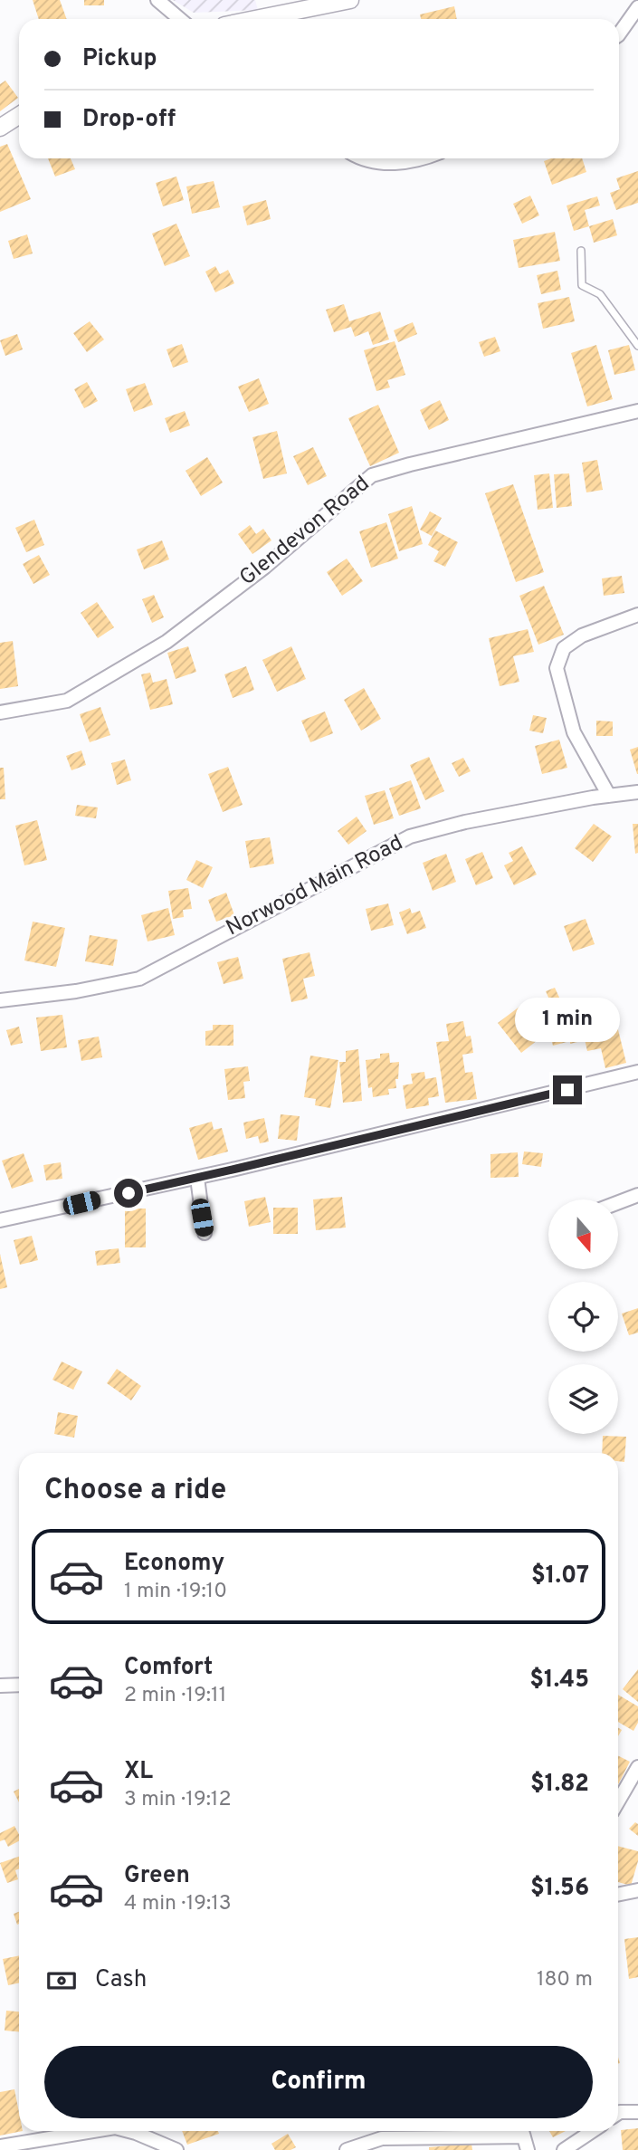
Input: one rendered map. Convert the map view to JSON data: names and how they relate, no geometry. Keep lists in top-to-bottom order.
{
  "streets": {
    "street": ["Glendevon Road", "Norwood Main Road"]
  },
  "north": "bottom",
  "page": {
    "banner": ["Pickup", "Drop-off"],
    "bubble": "1 min",
    "heading": "Choose a ride",
    "list": [
      {
        "name": "Economy",
        "note": "1 min · 19:10",
        "value": "$1.07"
      },
      {
        "name": "Comfort",
        "note": "2 min · 19:11",
        "value": "$1.45"
      },
      {
        "name": "XL",
        "note": "3 min · 19:12",
        "value": "$1.82"
      },
      {
        "name": "Green",
        "note": "4 min · 19:13",
        "value": "$1.56"
      }
    ],
    "pay": ["Cash", "180 m"],
    "buttons": "Confirm"
  }
}
